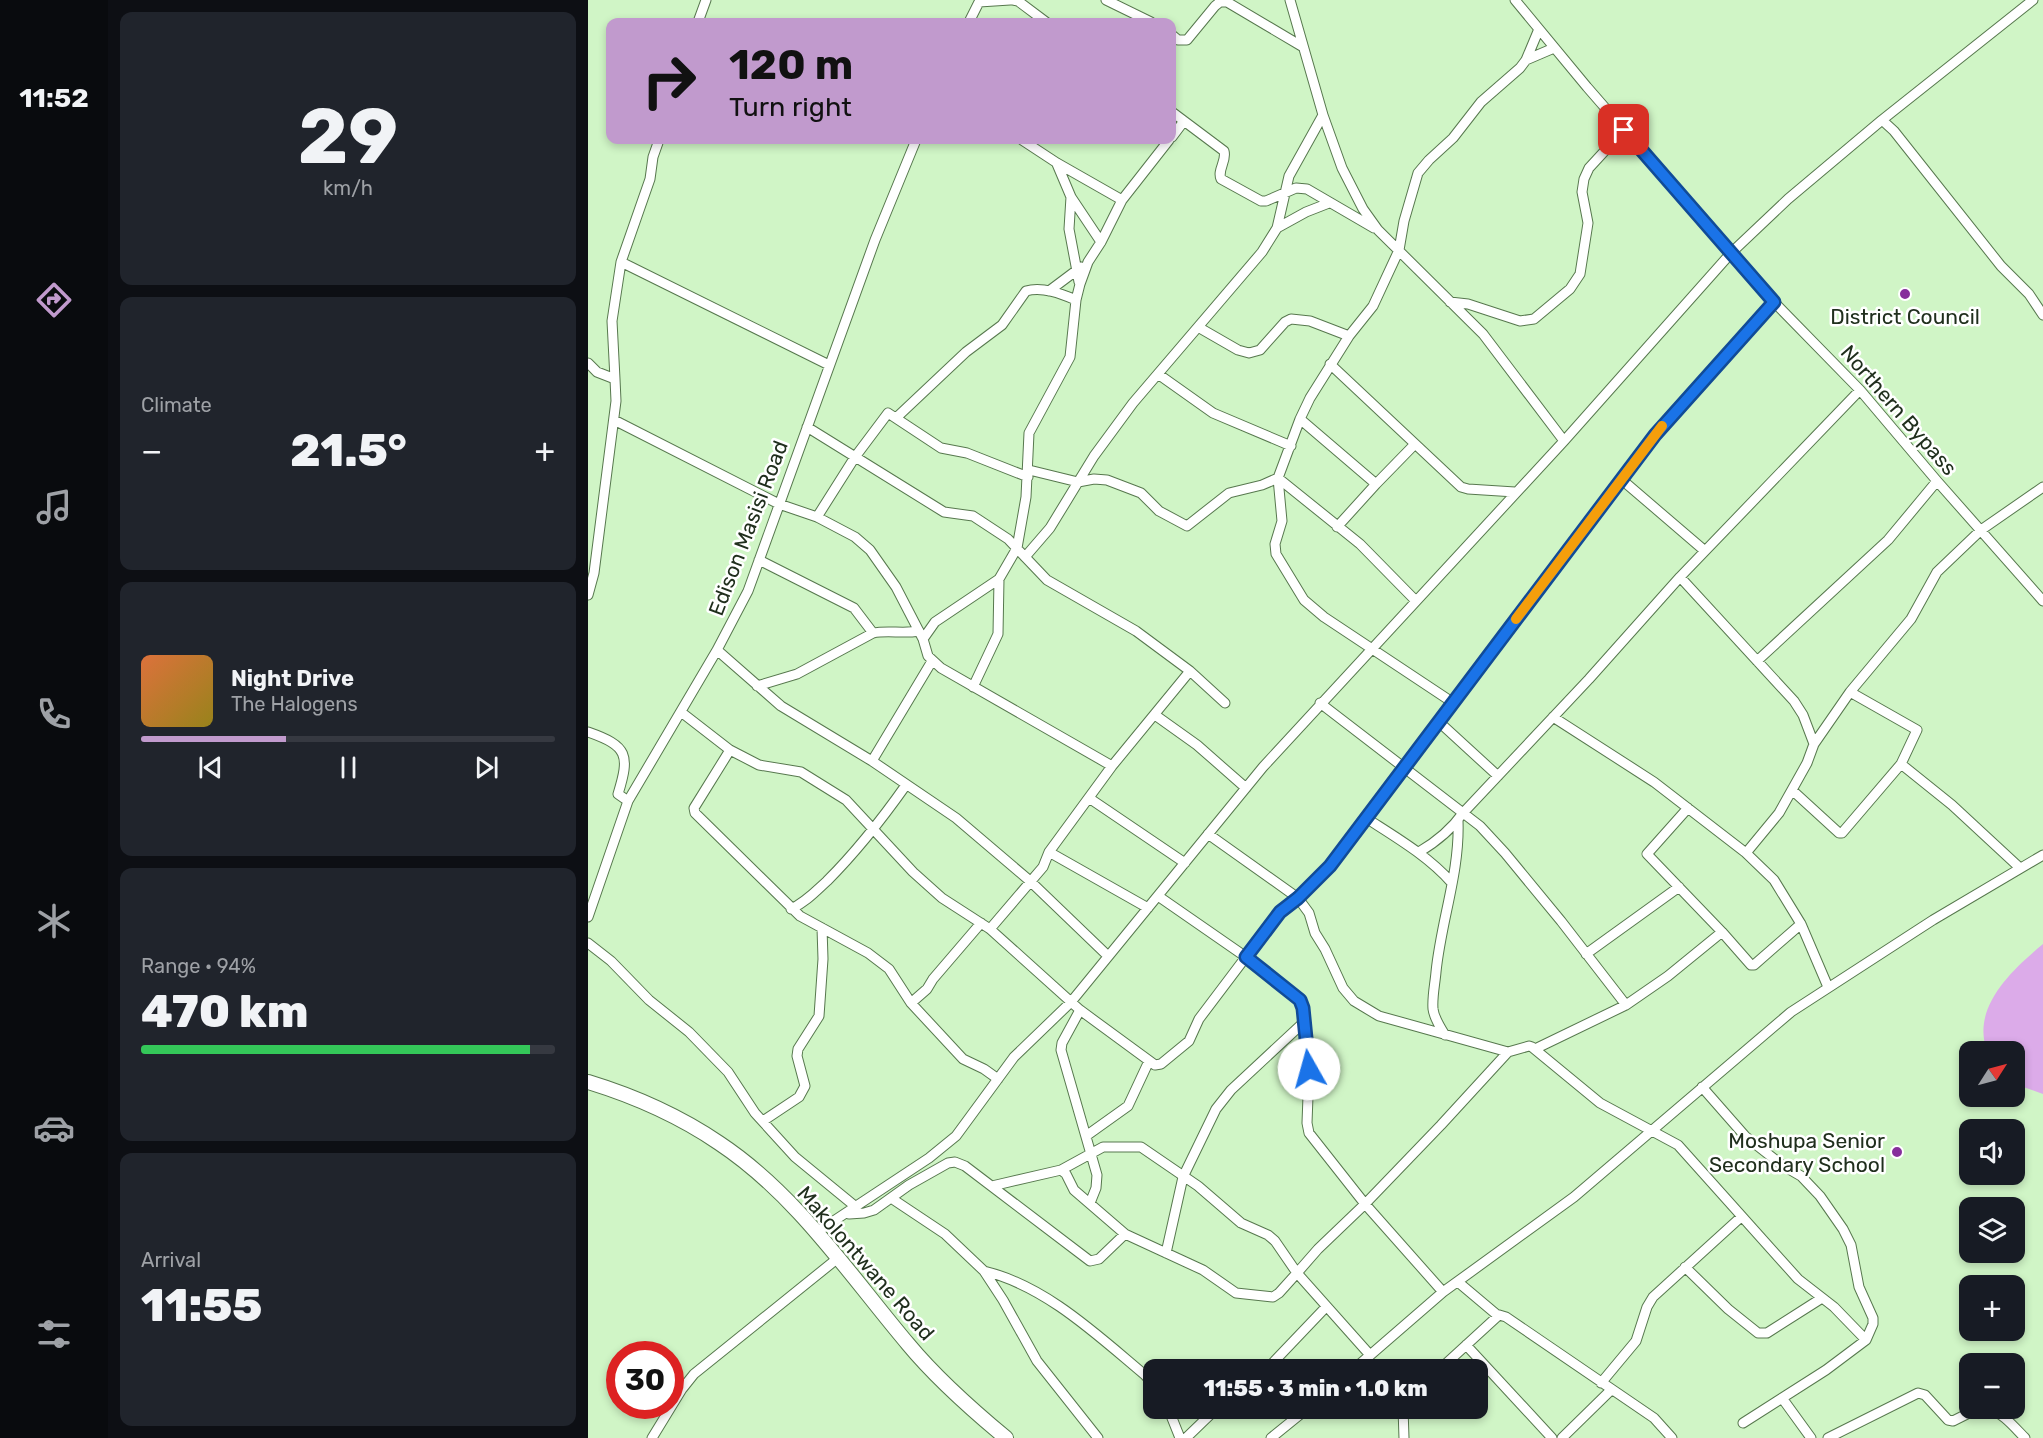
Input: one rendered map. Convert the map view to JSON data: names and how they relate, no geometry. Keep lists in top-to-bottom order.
{
  "streets": {
    "main road": ["Makolontwane Road"],
    "street": ["Northern Bypass", "Edison Masisi Road"]
  },
  "places": ["District Council", "Moshupa Senior Secondary School"],
  "north": "top right",
  "page": {
    "tabs": "11:52",
    "tile": [
      ["29", "km/h"],
      "Climate",
      ["Range · 94%", "470 km"],
      ["Arrival", "11:55"]
    ],
    "turn": ["120 m", "Turn right"],
    "heat": ["−", "21.5°", "+"],
    "song": ["Night Drive", "The Halogens"],
    "map_buttons": ["+", "−"],
    "limit": "30",
    "trip": "11:55 · 3 min · 1.0 km"
  }
}
